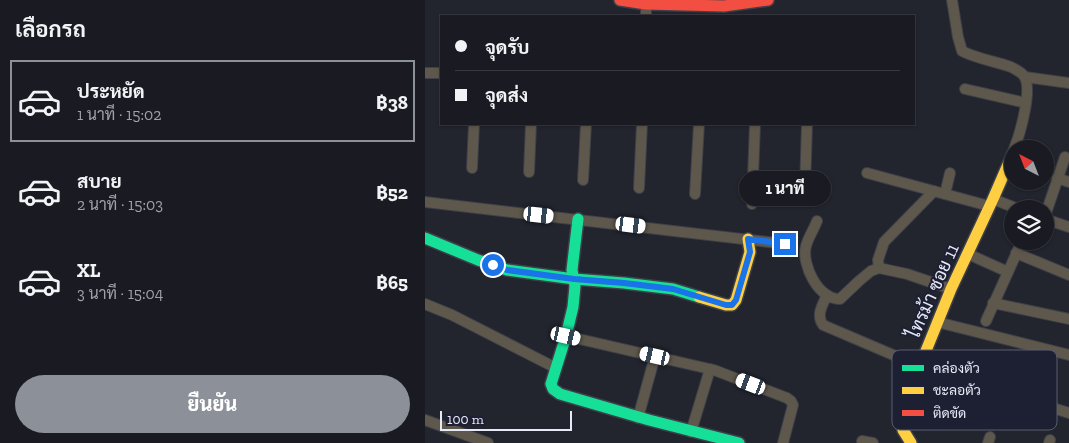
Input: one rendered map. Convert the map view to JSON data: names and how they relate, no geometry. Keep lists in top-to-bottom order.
{
  "streets": {
    "street": ["ไทรม้า ซอย 11"]
  },
  "legend": ["คล่องตัว", "ชะลอตัว", "ติดขัด"],
  "scale_bar": "100 m",
  "north": "top left",
  "page": {
    "heading": "เลือกรถ",
    "banner": ["จุดรับ", "จุดส่ง"],
    "list": [
      {
        "name": "ประหยัด",
        "note": "1 นาที · 15:02",
        "value": "฿38"
      },
      {
        "name": "สบาย",
        "note": "2 นาที · 15:03",
        "value": "฿52"
      },
      {
        "name": "XL",
        "note": "3 นาที · 15:04",
        "value": "฿65"
      }
    ],
    "bubble": "1 นาที",
    "buttons": "ยืนยัน",
    "scale": "100 m"
  }
}
